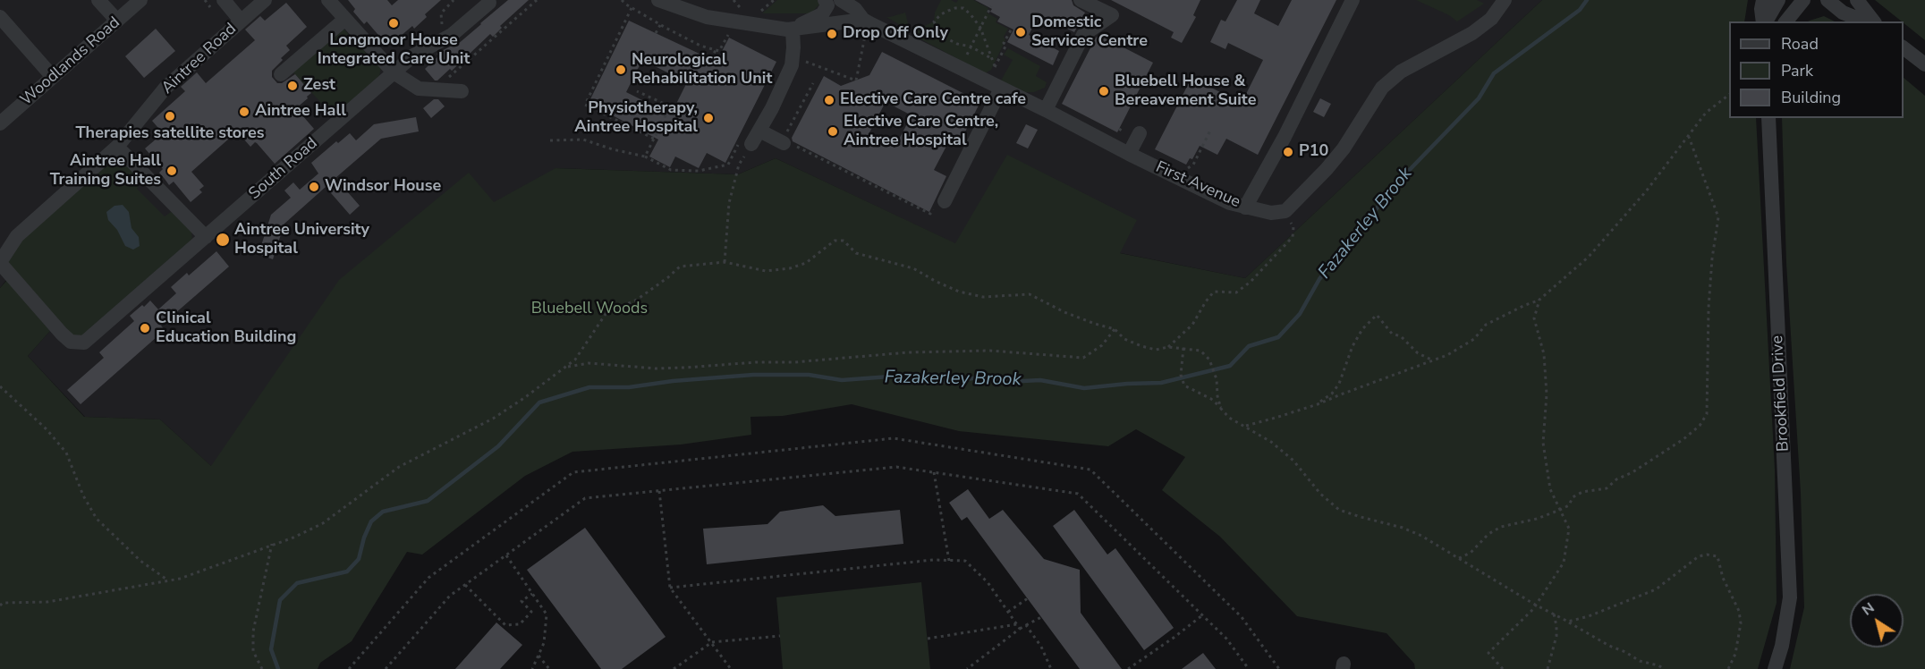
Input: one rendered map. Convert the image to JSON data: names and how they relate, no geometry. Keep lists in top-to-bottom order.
{
  "streets": {
    "street": [
      "Aintree Road",
      "Woodlands Road",
      "South Road",
      "First Avenue",
      "Brookfield Drive"
    ]
  },
  "crossings": [
    ["Aintree Road", "South Road"]
  ],
  "water": ["Fazakerley Brook"],
  "parks": ["Bluebell Woods"],
  "places": [
    "Longmoor House Integrated Care Unit",
    "Domestic Services Centre",
    "Drop Off Only",
    "Neurological Rehabilitation Unit",
    "Zest",
    "Bluebell House & Bereavement Suite",
    "Elective Care Centre cafe",
    "Aintree Hall",
    "Therapies satellite stores",
    "Physiotherapy, Aintree Hospital",
    "Elective Care Centre, Aintree Hospital",
    "P10",
    "Aintree Hall Training Suites",
    "Windsor House",
    "Aintree University Hospital",
    "Clinical Education Building"
  ],
  "legend": ["Road", "Park", "Building"],
  "north": "top left"
}
